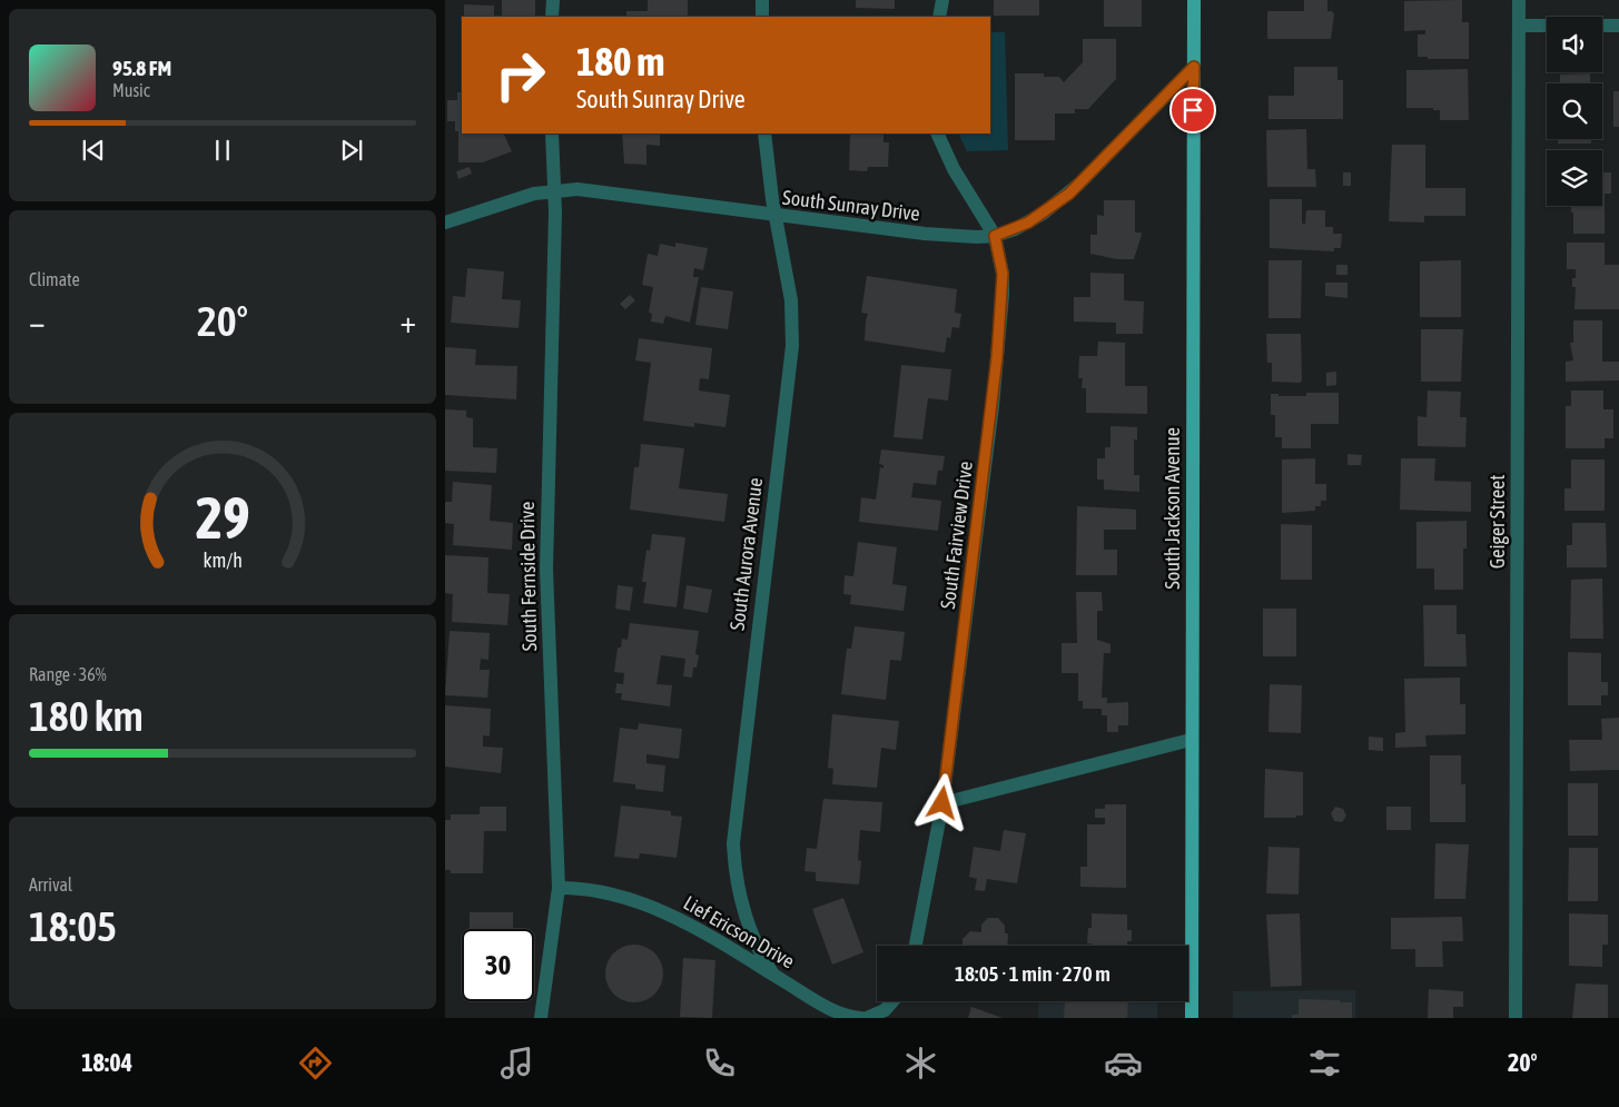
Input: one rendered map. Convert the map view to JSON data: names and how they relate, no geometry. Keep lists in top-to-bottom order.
{
  "streets": {
    "main road": ["South Jackson Avenue"],
    "street": [
      "South Sunray Drive",
      "Geiger Street",
      "South Fairview Drive",
      "South Aurora Avenue",
      "South Fernside Drive",
      "Lief Ericson Drive"
    ]
  },
  "crossings": [
    ["South Sunray Drive", "South Jackson Avenue"],
    ["South Sunray Drive", "South Fairview Drive"],
    ["South Sunray Drive", "South Aurora Avenue"],
    ["South Sunray Drive", "South Fernside Drive"],
    ["South Aurora Avenue", "Lief Ericson Drive"],
    ["South Fernside Drive", "Lief Ericson Drive"]
  ],
  "page": {
    "turn": ["180 m", "South Sunray Drive"],
    "song": ["95.8 FM", "Music"],
    "tile": [
      "Climate",
      ["Range · 36%", "180 km"],
      ["Arrival", "18:05"]
    ],
    "heat": ["−", "20°", "+"],
    "limit": "30",
    "trip": "18:05 · 1 min · 270 m",
    "tabs": ["18:04", "20°"],
    "gauge": ["29", "km/h"]
  }
}
